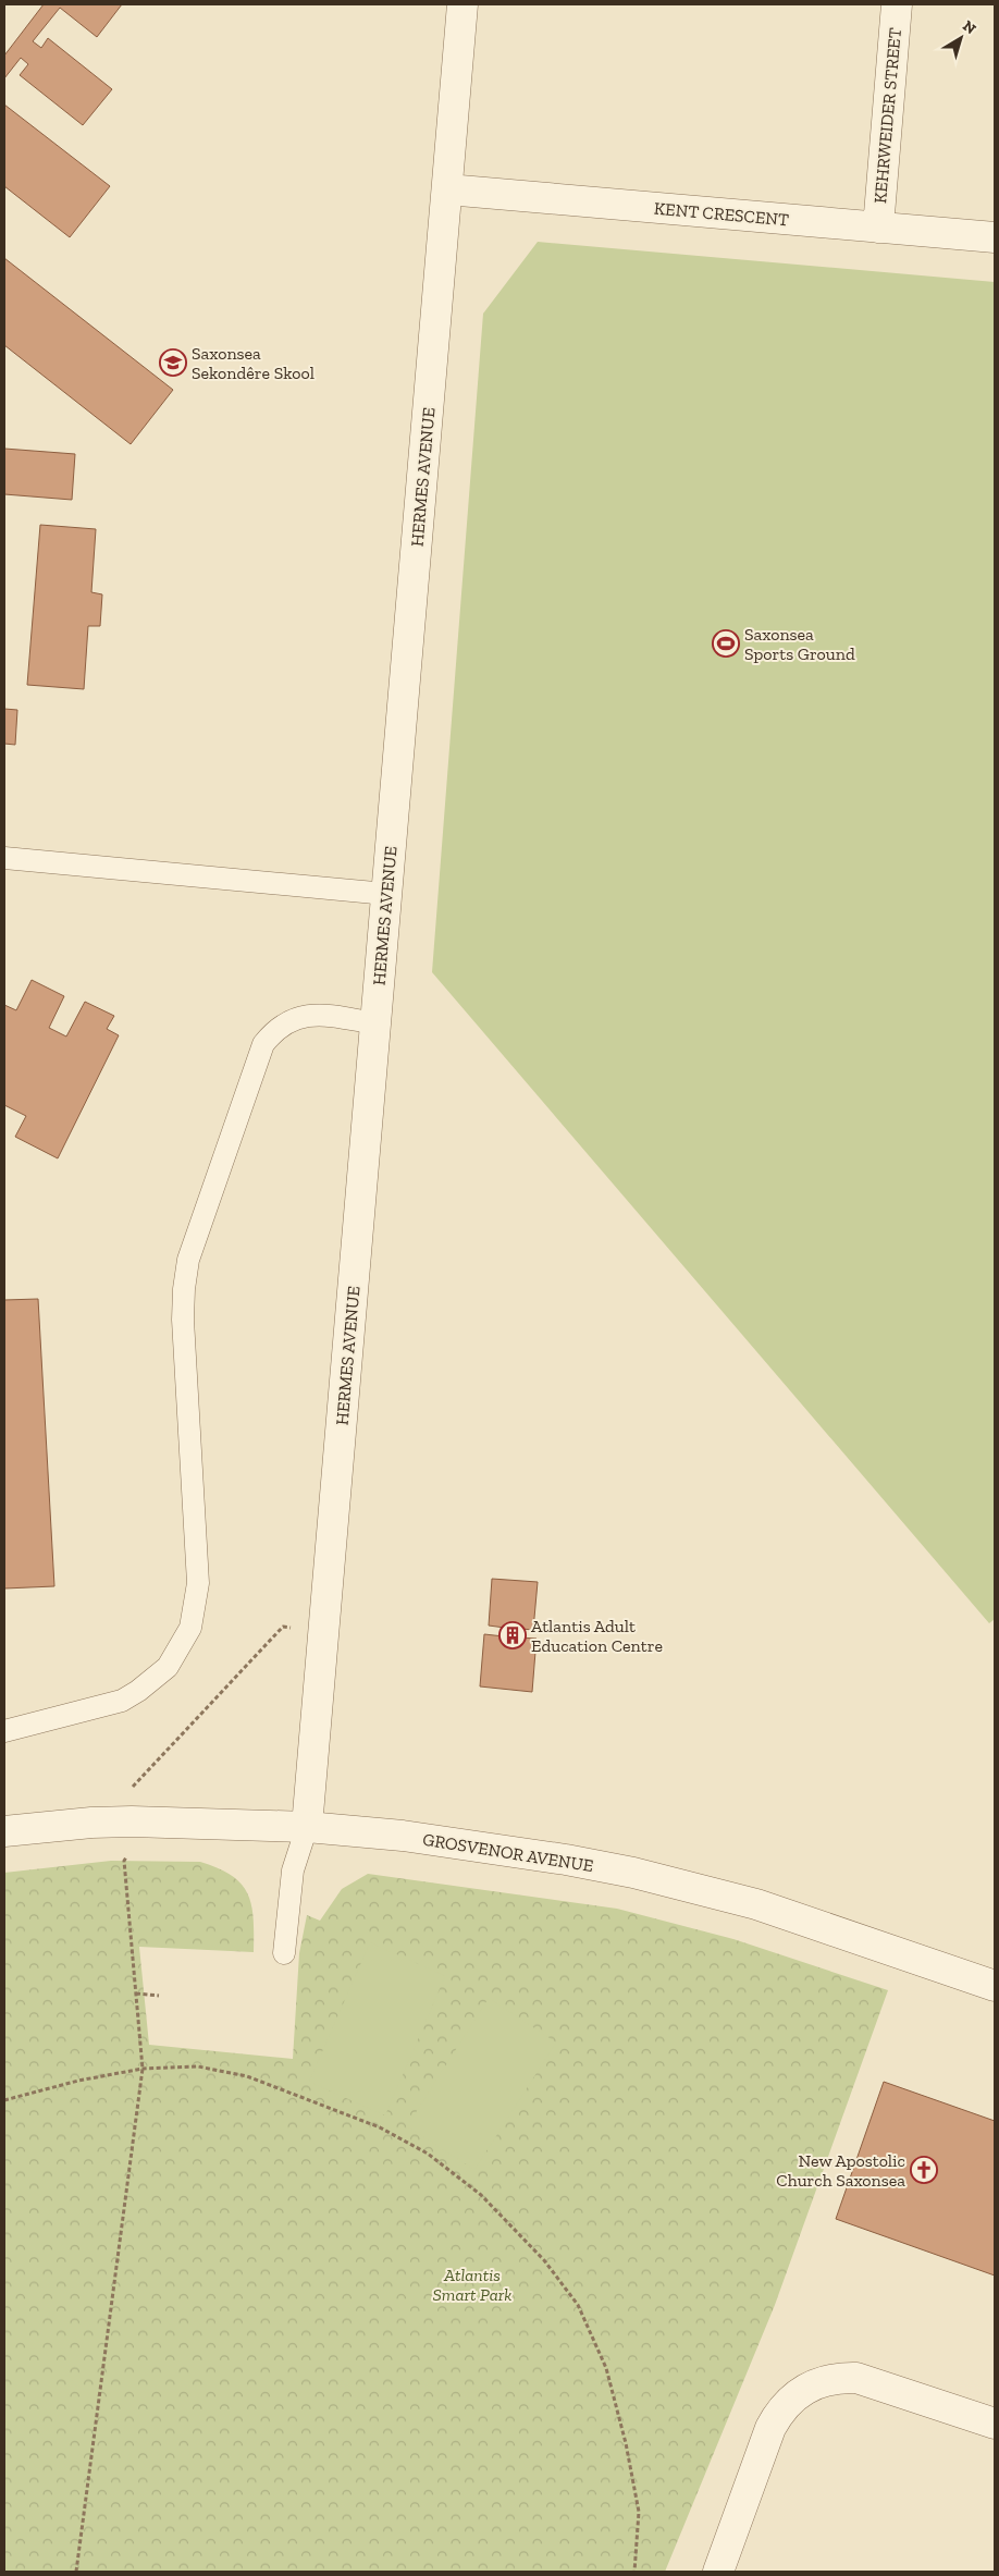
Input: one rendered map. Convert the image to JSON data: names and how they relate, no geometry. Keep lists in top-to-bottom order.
{
  "streets": {
    "street": [
      "KEHRWEIDER STREET",
      "KENT CRESCENT",
      "HERMES AVENUE",
      "GROSVENOR AVENUE"
    ]
  },
  "crossings": [
    ["KEHRWEIDER STREET", "KENT CRESCENT"],
    ["KENT CRESCENT", "HERMES AVENUE"],
    ["HERMES AVENUE", "GROSVENOR AVENUE"]
  ],
  "parks": ["Atlantis Smart Park"],
  "places": {
    "school or university": ["Saxonsea Sekondêre Skool"],
    "sports": ["Saxonsea Sports Ground"],
    "building": ["Atlantis Adult Education Centre"],
    "church": ["New Apostolic Church Saxonsea"]
  },
  "north": "top right"
}
